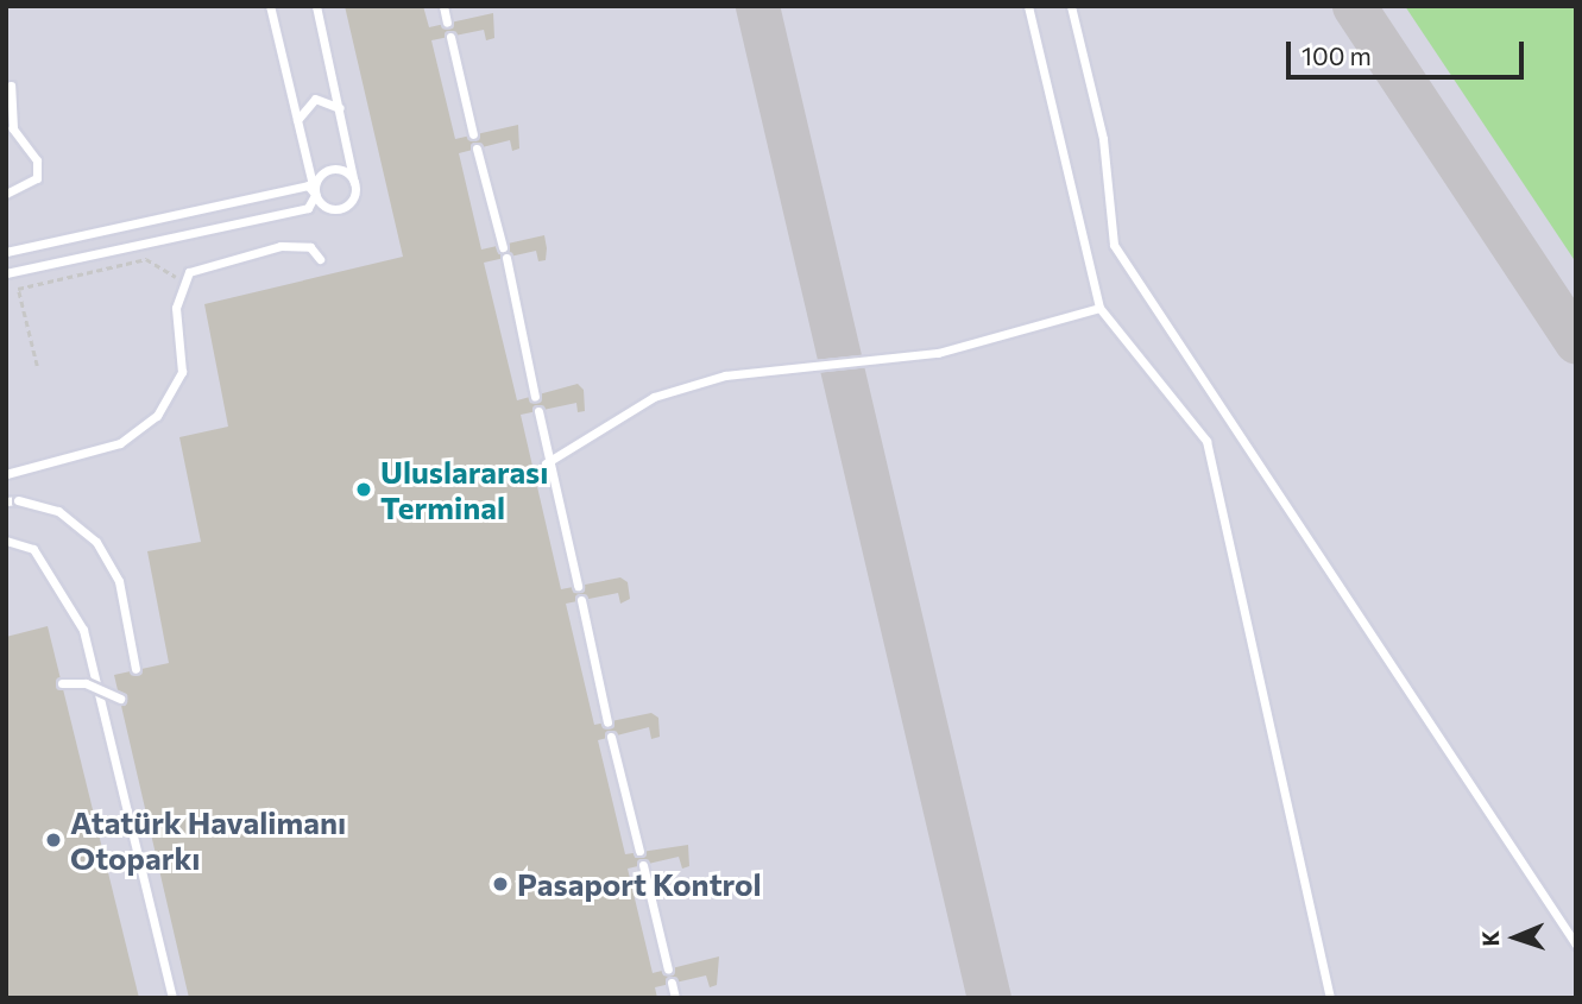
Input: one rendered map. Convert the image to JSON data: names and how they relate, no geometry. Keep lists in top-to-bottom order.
{
  "places": ["Uluslararası Terminal", "Atatürk Havalimanı Otoparkı", "Pasaport Kontrol"],
  "scale_bar": "100 m",
  "north": "left"
}
